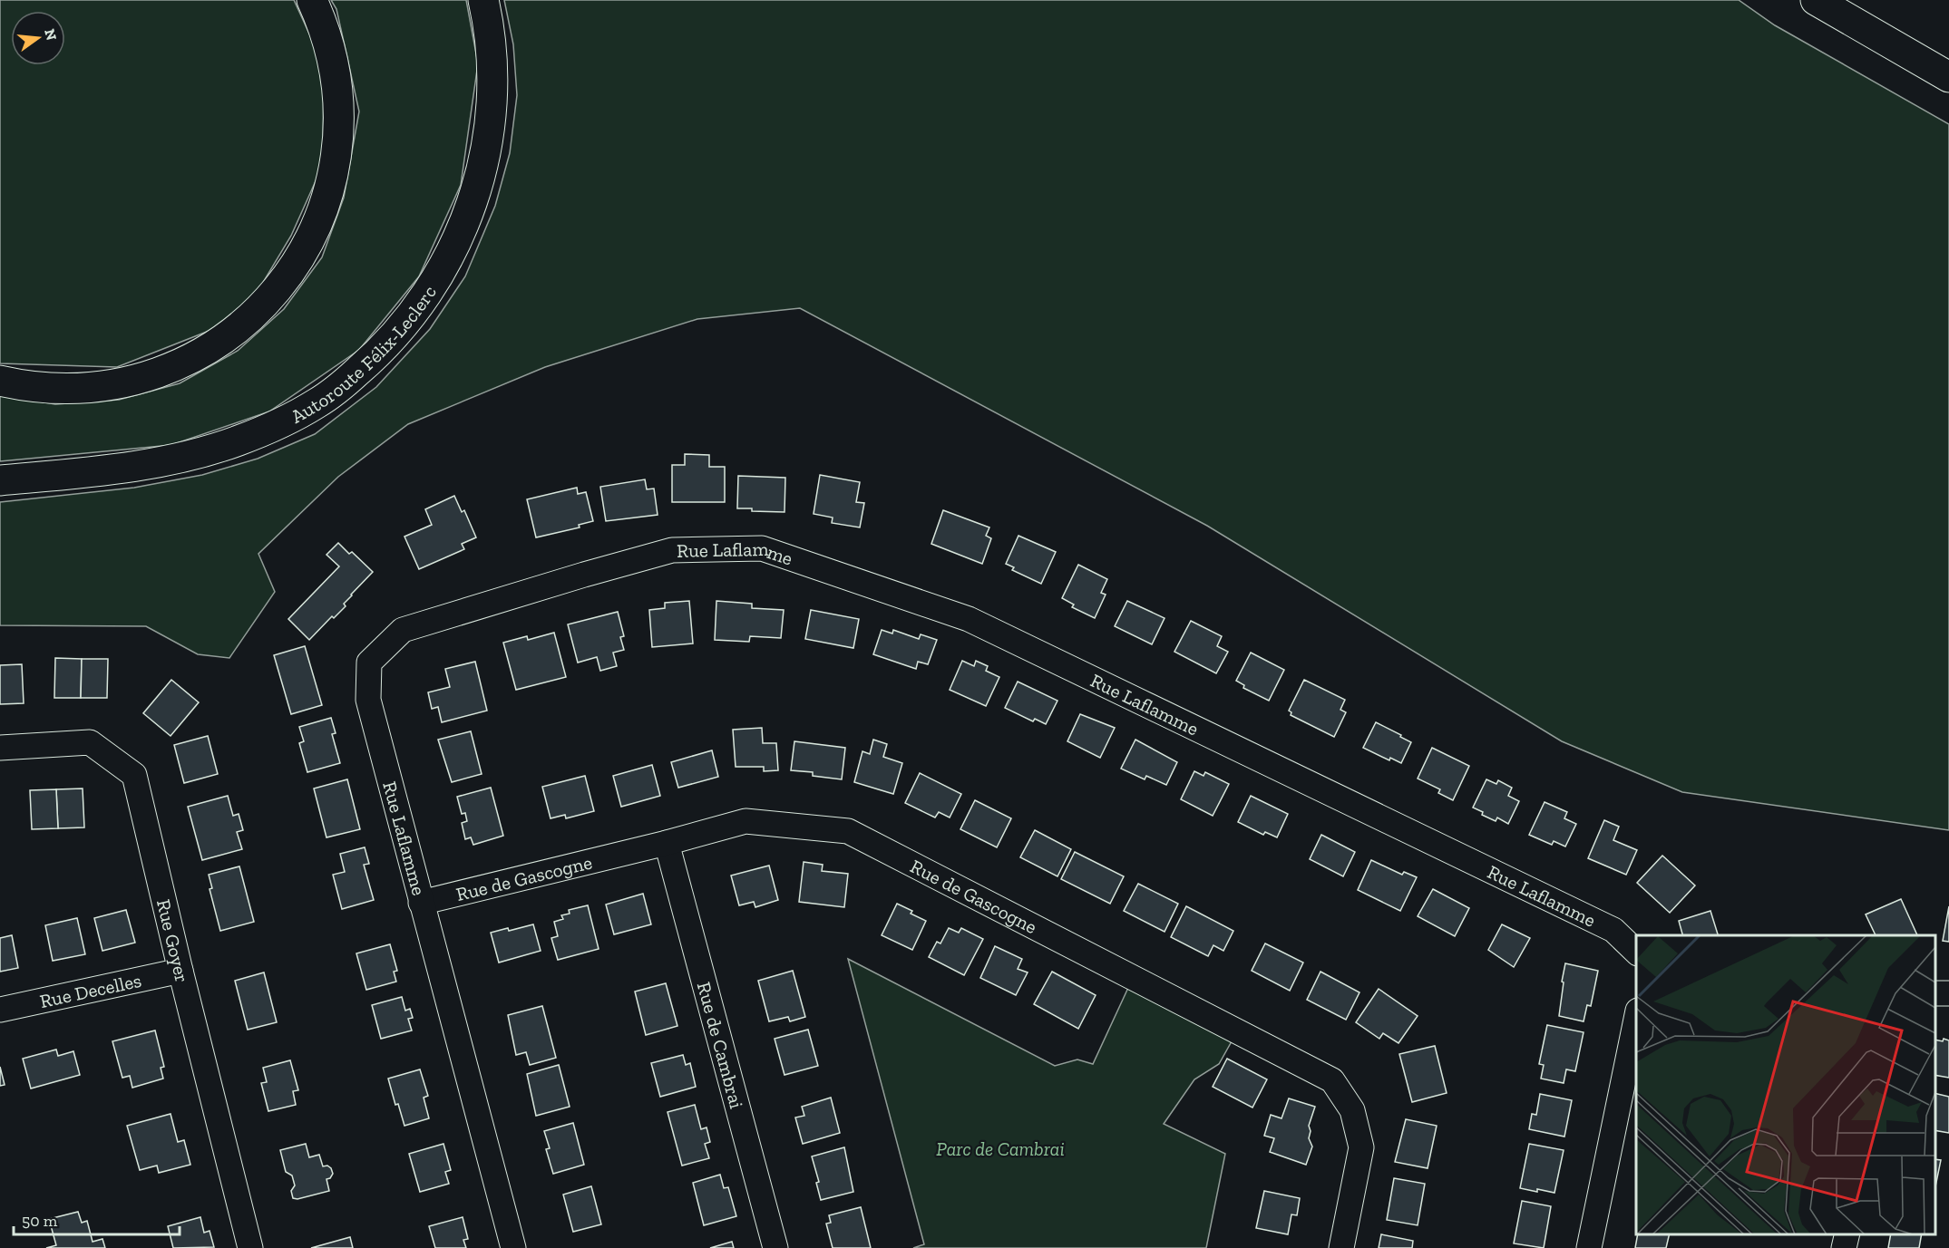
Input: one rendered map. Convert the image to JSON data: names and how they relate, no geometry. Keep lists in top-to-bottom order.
{
  "streets": {
    "main road": ["Autoroute Félix-Leclerc"],
    "street": [
      "Rue Laflamme",
      "Rue de Gascogne",
      "Rue Goyer",
      "Rue Decelles",
      "Rue de Cambrai"
    ]
  },
  "crossings": [
    ["Rue Laflamme", "Rue de Gascogne"],
    ["Rue de Gascogne", "Rue de Cambrai"],
    ["Rue Goyer", "Rue Decelles"]
  ],
  "parks": ["Parc de Cambrai"],
  "scale_bar": "50 m",
  "north": "right"
}
